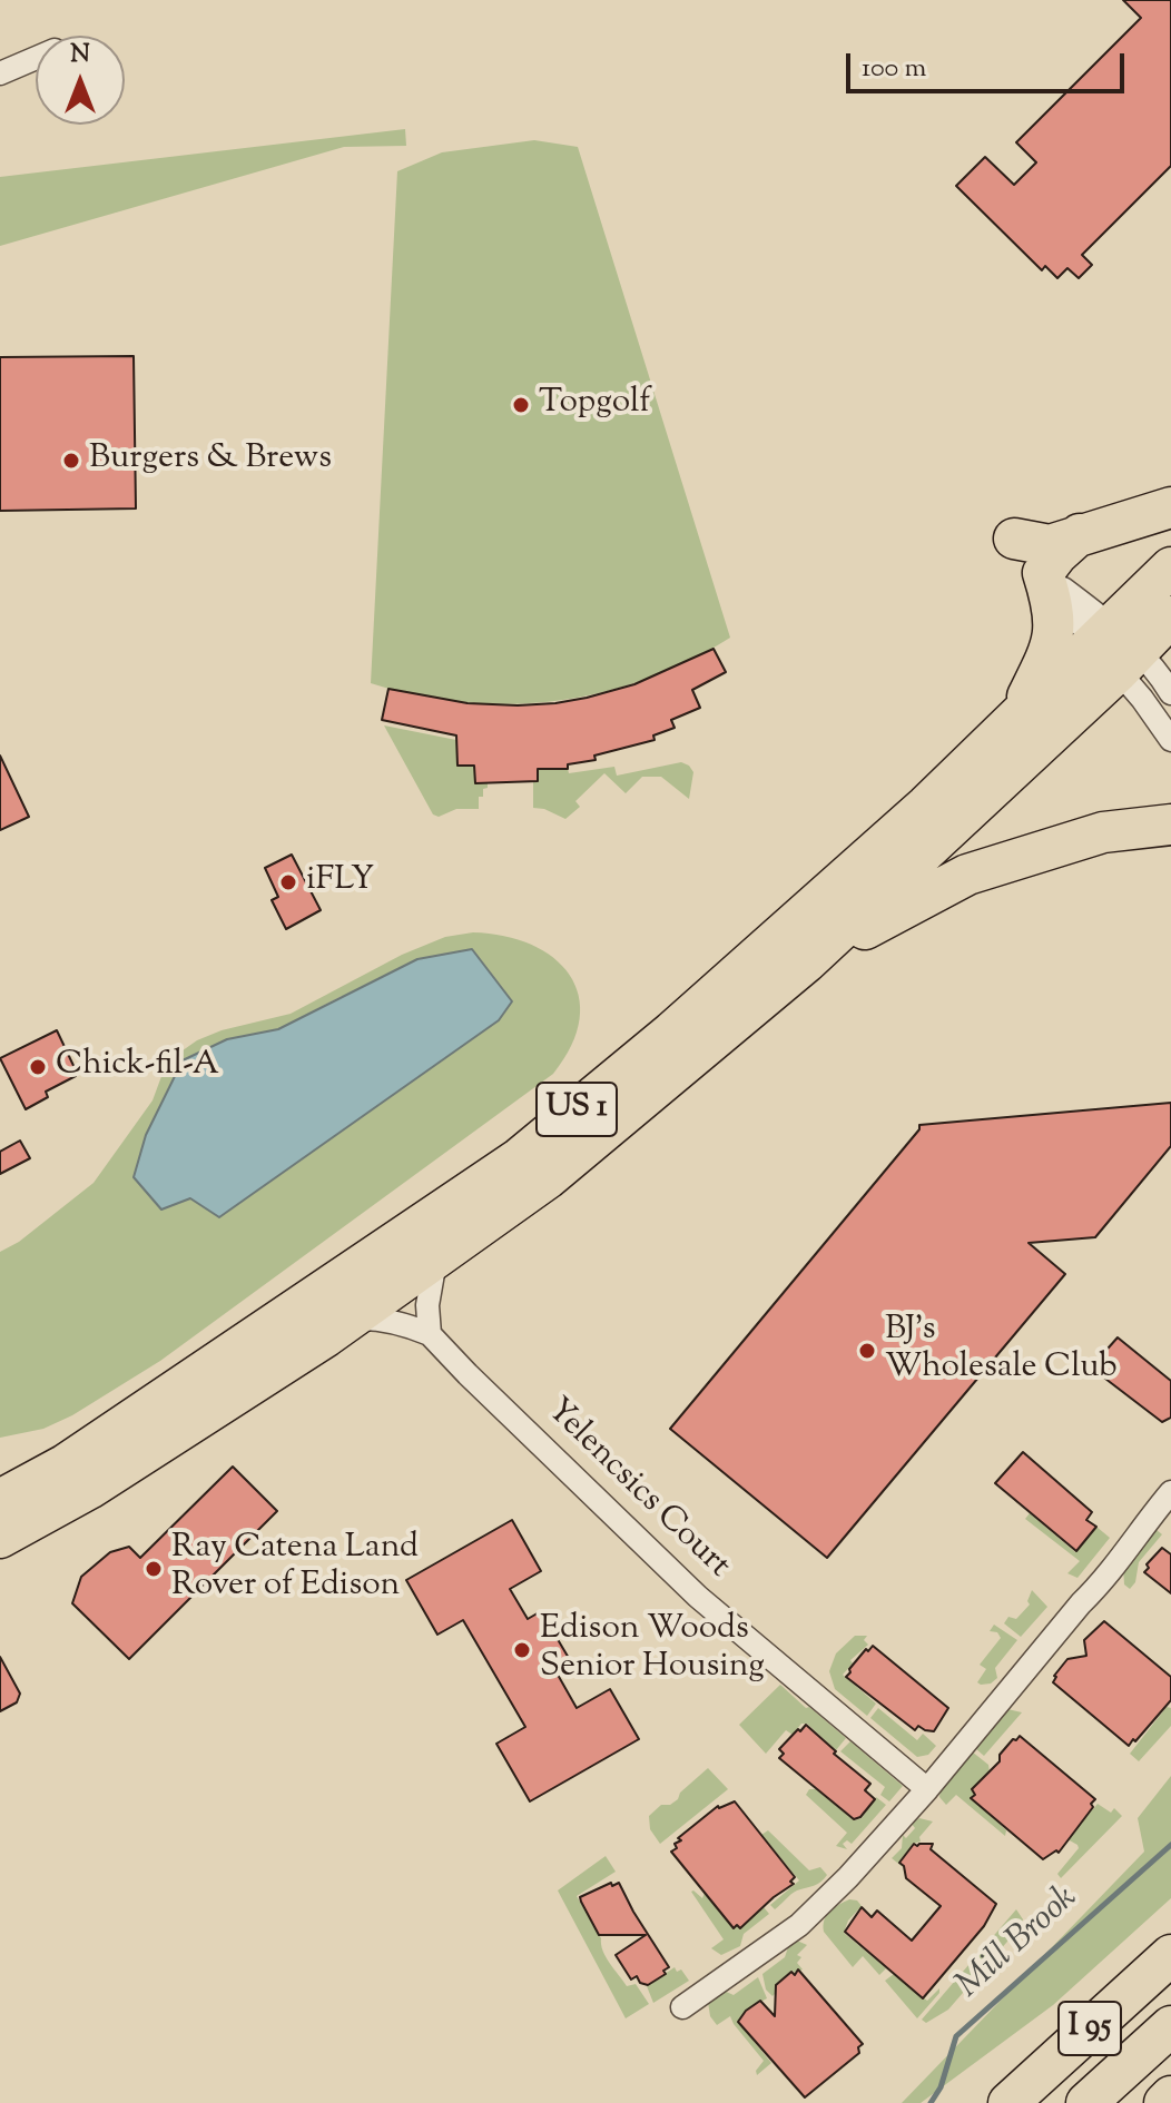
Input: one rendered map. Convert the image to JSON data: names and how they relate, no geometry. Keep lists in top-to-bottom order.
{
  "streets": {
    "highway": ["US 1", "I 95"],
    "street": ["Yelencsics Court"]
  },
  "crossings": [
    ["US 1", "Yelencsics Court"]
  ],
  "water": ["Mill Brook"],
  "places": [
    "Topgolf",
    "Burgers & Brews",
    "iFLY",
    "Chick-fil-A",
    "BJ's Wholesale Club",
    "Ray Catena Land Rover of Edison",
    "Edison Woods Senior Housing"
  ],
  "scale_bar": "100 m",
  "north": "top"
}
